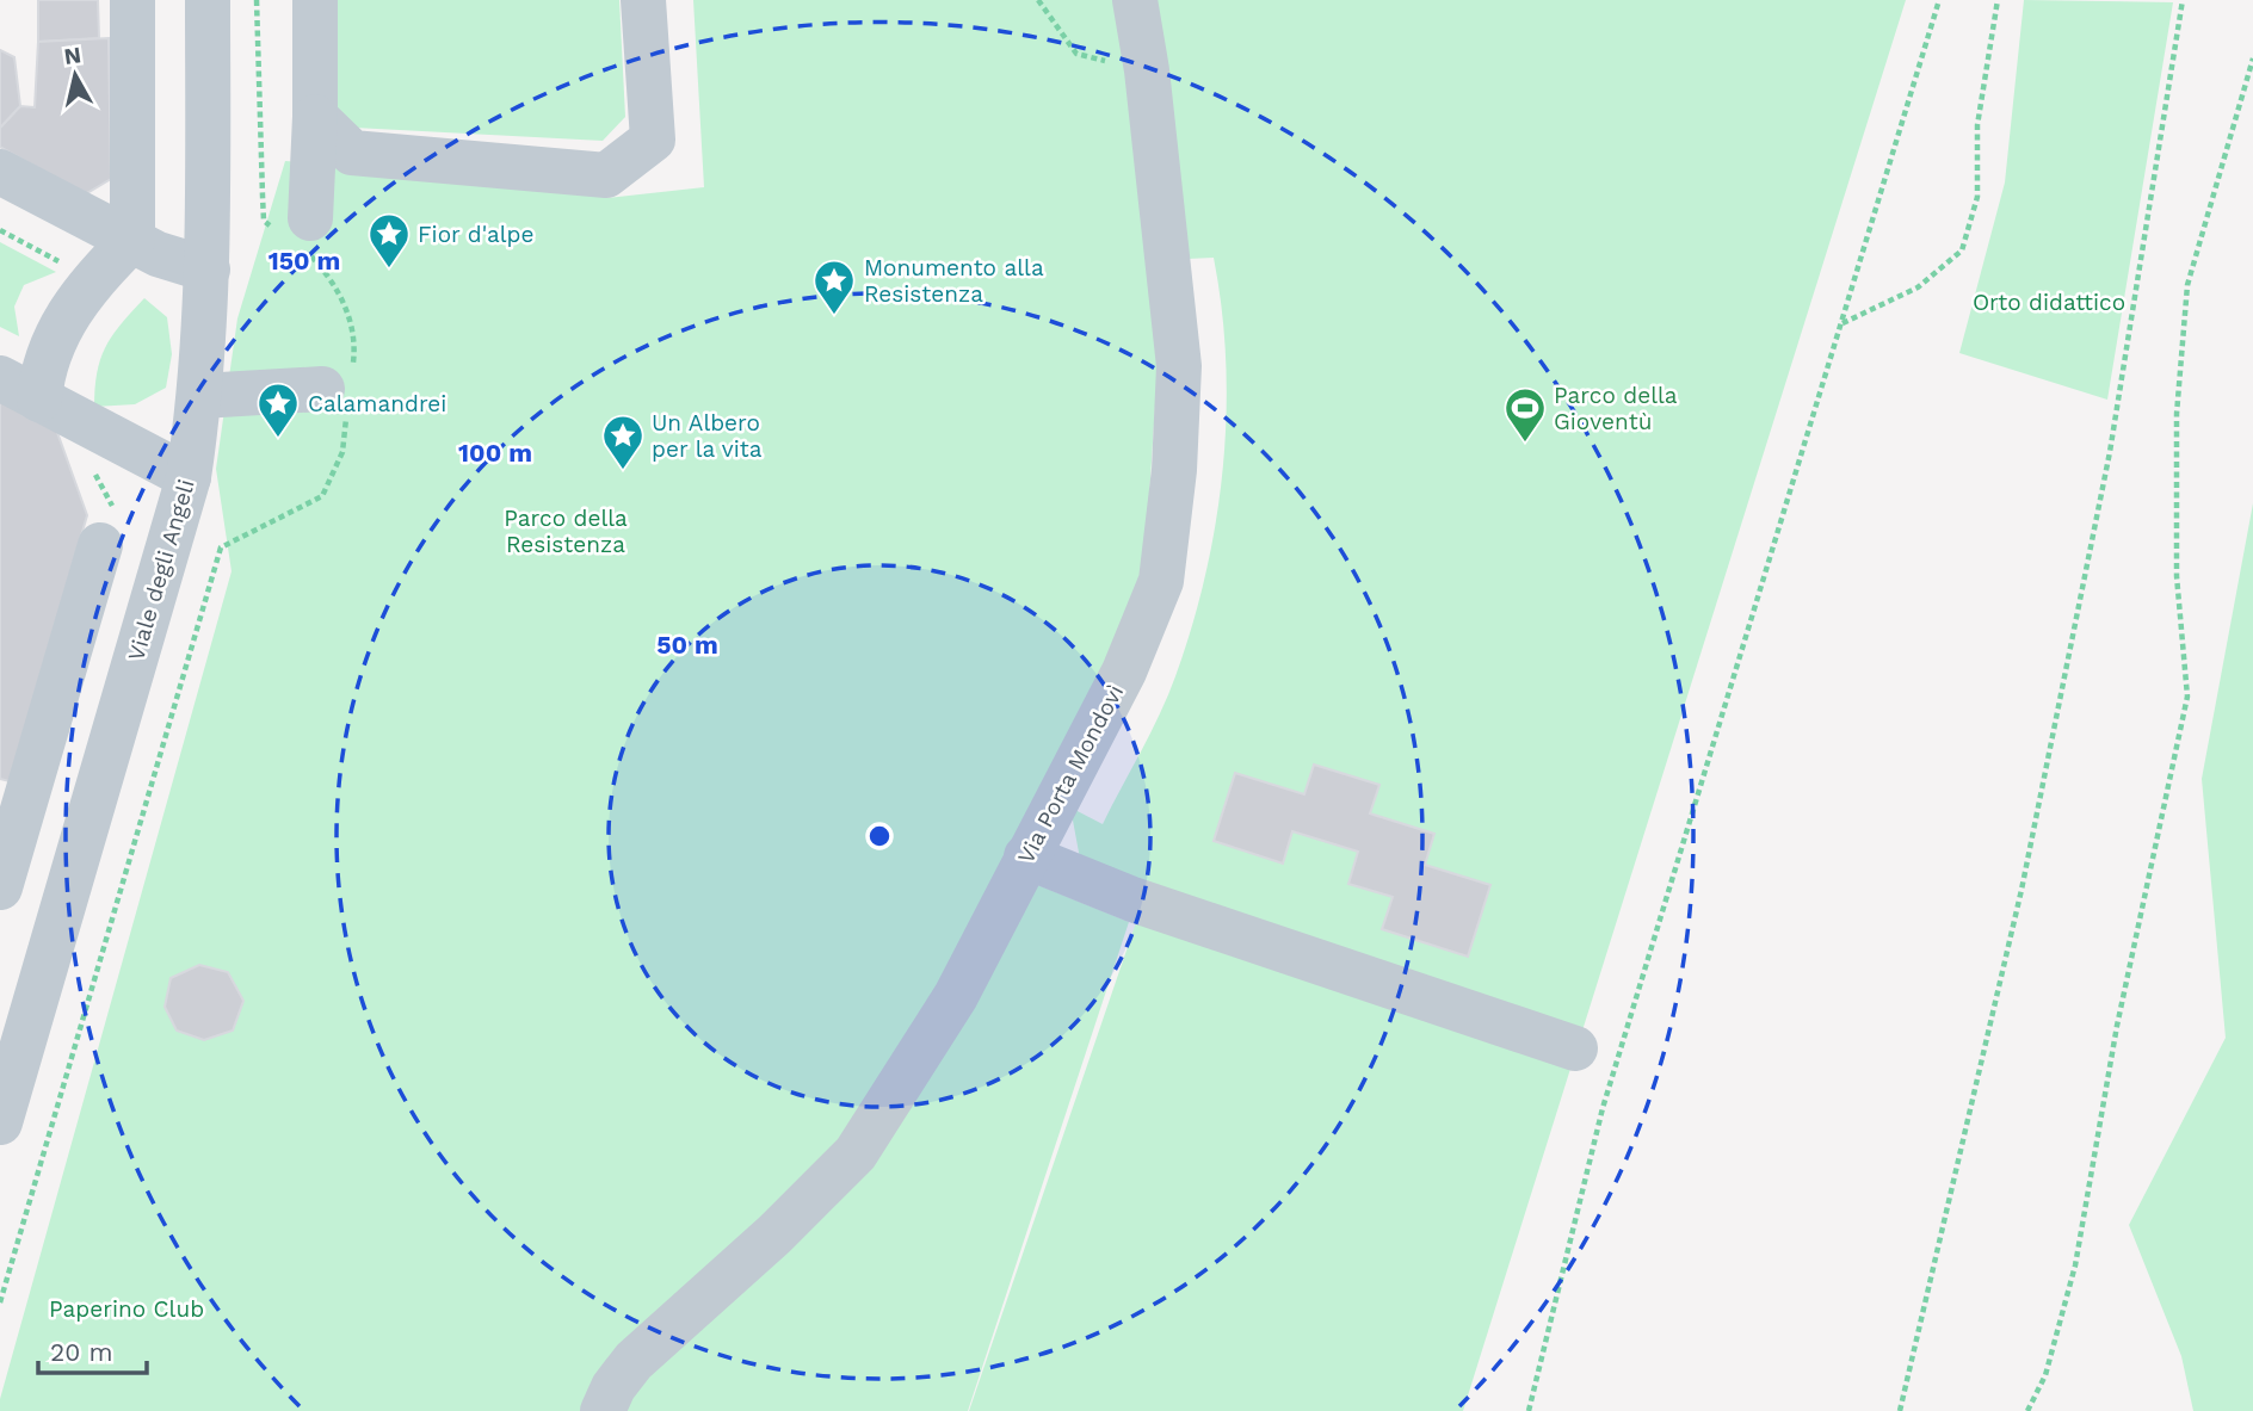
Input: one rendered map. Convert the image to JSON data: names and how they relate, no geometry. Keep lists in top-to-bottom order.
{
  "streets": {
    "street": ["Viale degli Angeli", "Via Porta Mondovì"]
  },
  "parks": ["Orto didattico", "Parco della Resistenza", "Paperino Club"],
  "places": {
    "place": [
      "Fior d'alpe",
      "Monumento alla Resistenza",
      "Calamandrei",
      "Un Albero per la vita"
    ],
    "sports": ["Parco della Gioventù"]
  },
  "scale_bar": "20 m",
  "north": "top",
  "rings": ["150 m", "100 m", "50 m"]
}
